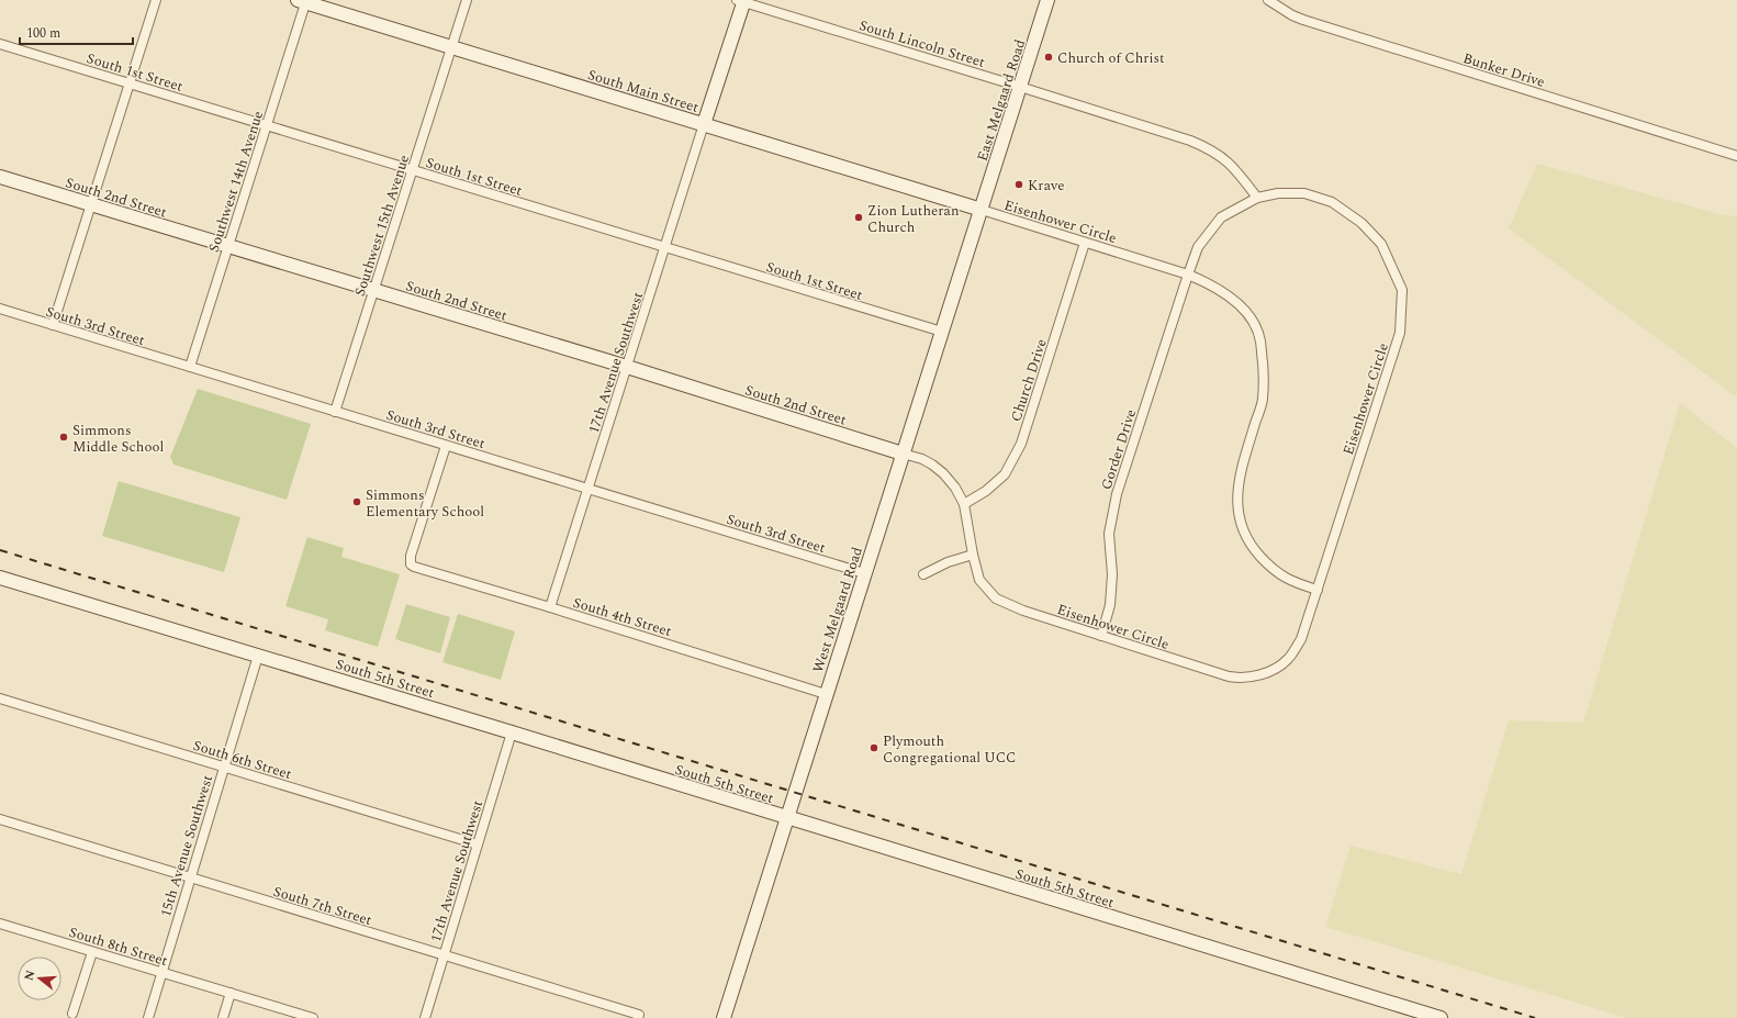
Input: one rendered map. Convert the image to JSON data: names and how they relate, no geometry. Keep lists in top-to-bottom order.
{
  "streets": {
    "street": [
      "South Lincoln Street",
      "Bunker Drive",
      "South 1st Street",
      "South Main Street",
      "East Melgaard Road",
      "Southwest 14th Avenue",
      "South 2nd Street",
      "Eisenhower Circle",
      "Southwest 15th Avenue",
      "South 3rd Street",
      "17th Avenue Southwest",
      "Church Drive",
      "Gorder Drive",
      "West Melgaard Road",
      "South 4th Street",
      "South 5th Street",
      "South 6th Street",
      "15th Avenue Southwest",
      "South 7th Street",
      "South 8th Street"
    ]
  },
  "crossings": [
    ["South Lincoln Street", "East Melgaard Road"],
    ["South Lincoln Street", "Eisenhower Circle"],
    ["South 1st Street", "Southwest 14th Avenue"],
    ["South 1st Street", "Southwest 15th Avenue"],
    ["South 1st Street", "17th Avenue Southwest"],
    ["South 1st Street", "West Melgaard Road"],
    ["South Main Street", "East Melgaard Road"],
    ["South Main Street", "Southwest 14th Avenue"],
    ["South Main Street", "Eisenhower Circle"],
    ["South Main Street", "Southwest 15th Avenue"],
    ["South Main Street", "17th Avenue Southwest"],
    ["South Main Street", "West Melgaard Road"],
    ["East Melgaard Road", "Eisenhower Circle"],
    ["East Melgaard Road", "West Melgaard Road"],
    ["Southwest 14th Avenue", "South 2nd Street"],
    ["Southwest 14th Avenue", "South 3rd Street"],
    ["South 2nd Street", "Eisenhower Circle"],
    ["South 2nd Street", "Southwest 15th Avenue"],
    ["South 2nd Street", "17th Avenue Southwest"],
    ["South 2nd Street", "West Melgaard Road"],
    ["Eisenhower Circle", "Church Drive"],
    ["Eisenhower Circle", "Gorder Drive"],
    ["Eisenhower Circle", "West Melgaard Road"],
    ["Southwest 15th Avenue", "South 3rd Street"],
    ["South 3rd Street", "17th Avenue Southwest"],
    ["South 3rd Street", "West Melgaard Road"],
    ["South 3rd Street", "South 4th Street"],
    ["17th Avenue Southwest", "South 4th Street"],
    ["17th Avenue Southwest", "South 5th Street"],
    ["17th Avenue Southwest", "South 6th Street"],
    ["17th Avenue Southwest", "South 7th Street"],
    ["West Melgaard Road", "South 4th Street"],
    ["West Melgaard Road", "South 5th Street"],
    ["South 5th Street", "15th Avenue Southwest"],
    ["South 6th Street", "15th Avenue Southwest"],
    ["15th Avenue Southwest", "South 7th Street"],
    ["15th Avenue Southwest", "South 8th Street"]
  ],
  "places": [
    "Church of Christ",
    "Krave",
    "Zion Lutheran Church",
    "Simmons Middle School",
    "Simmons Elementary School",
    "Plymouth Congregational UCC"
  ],
  "scale_bar": "100 m",
  "north": "left"
}
